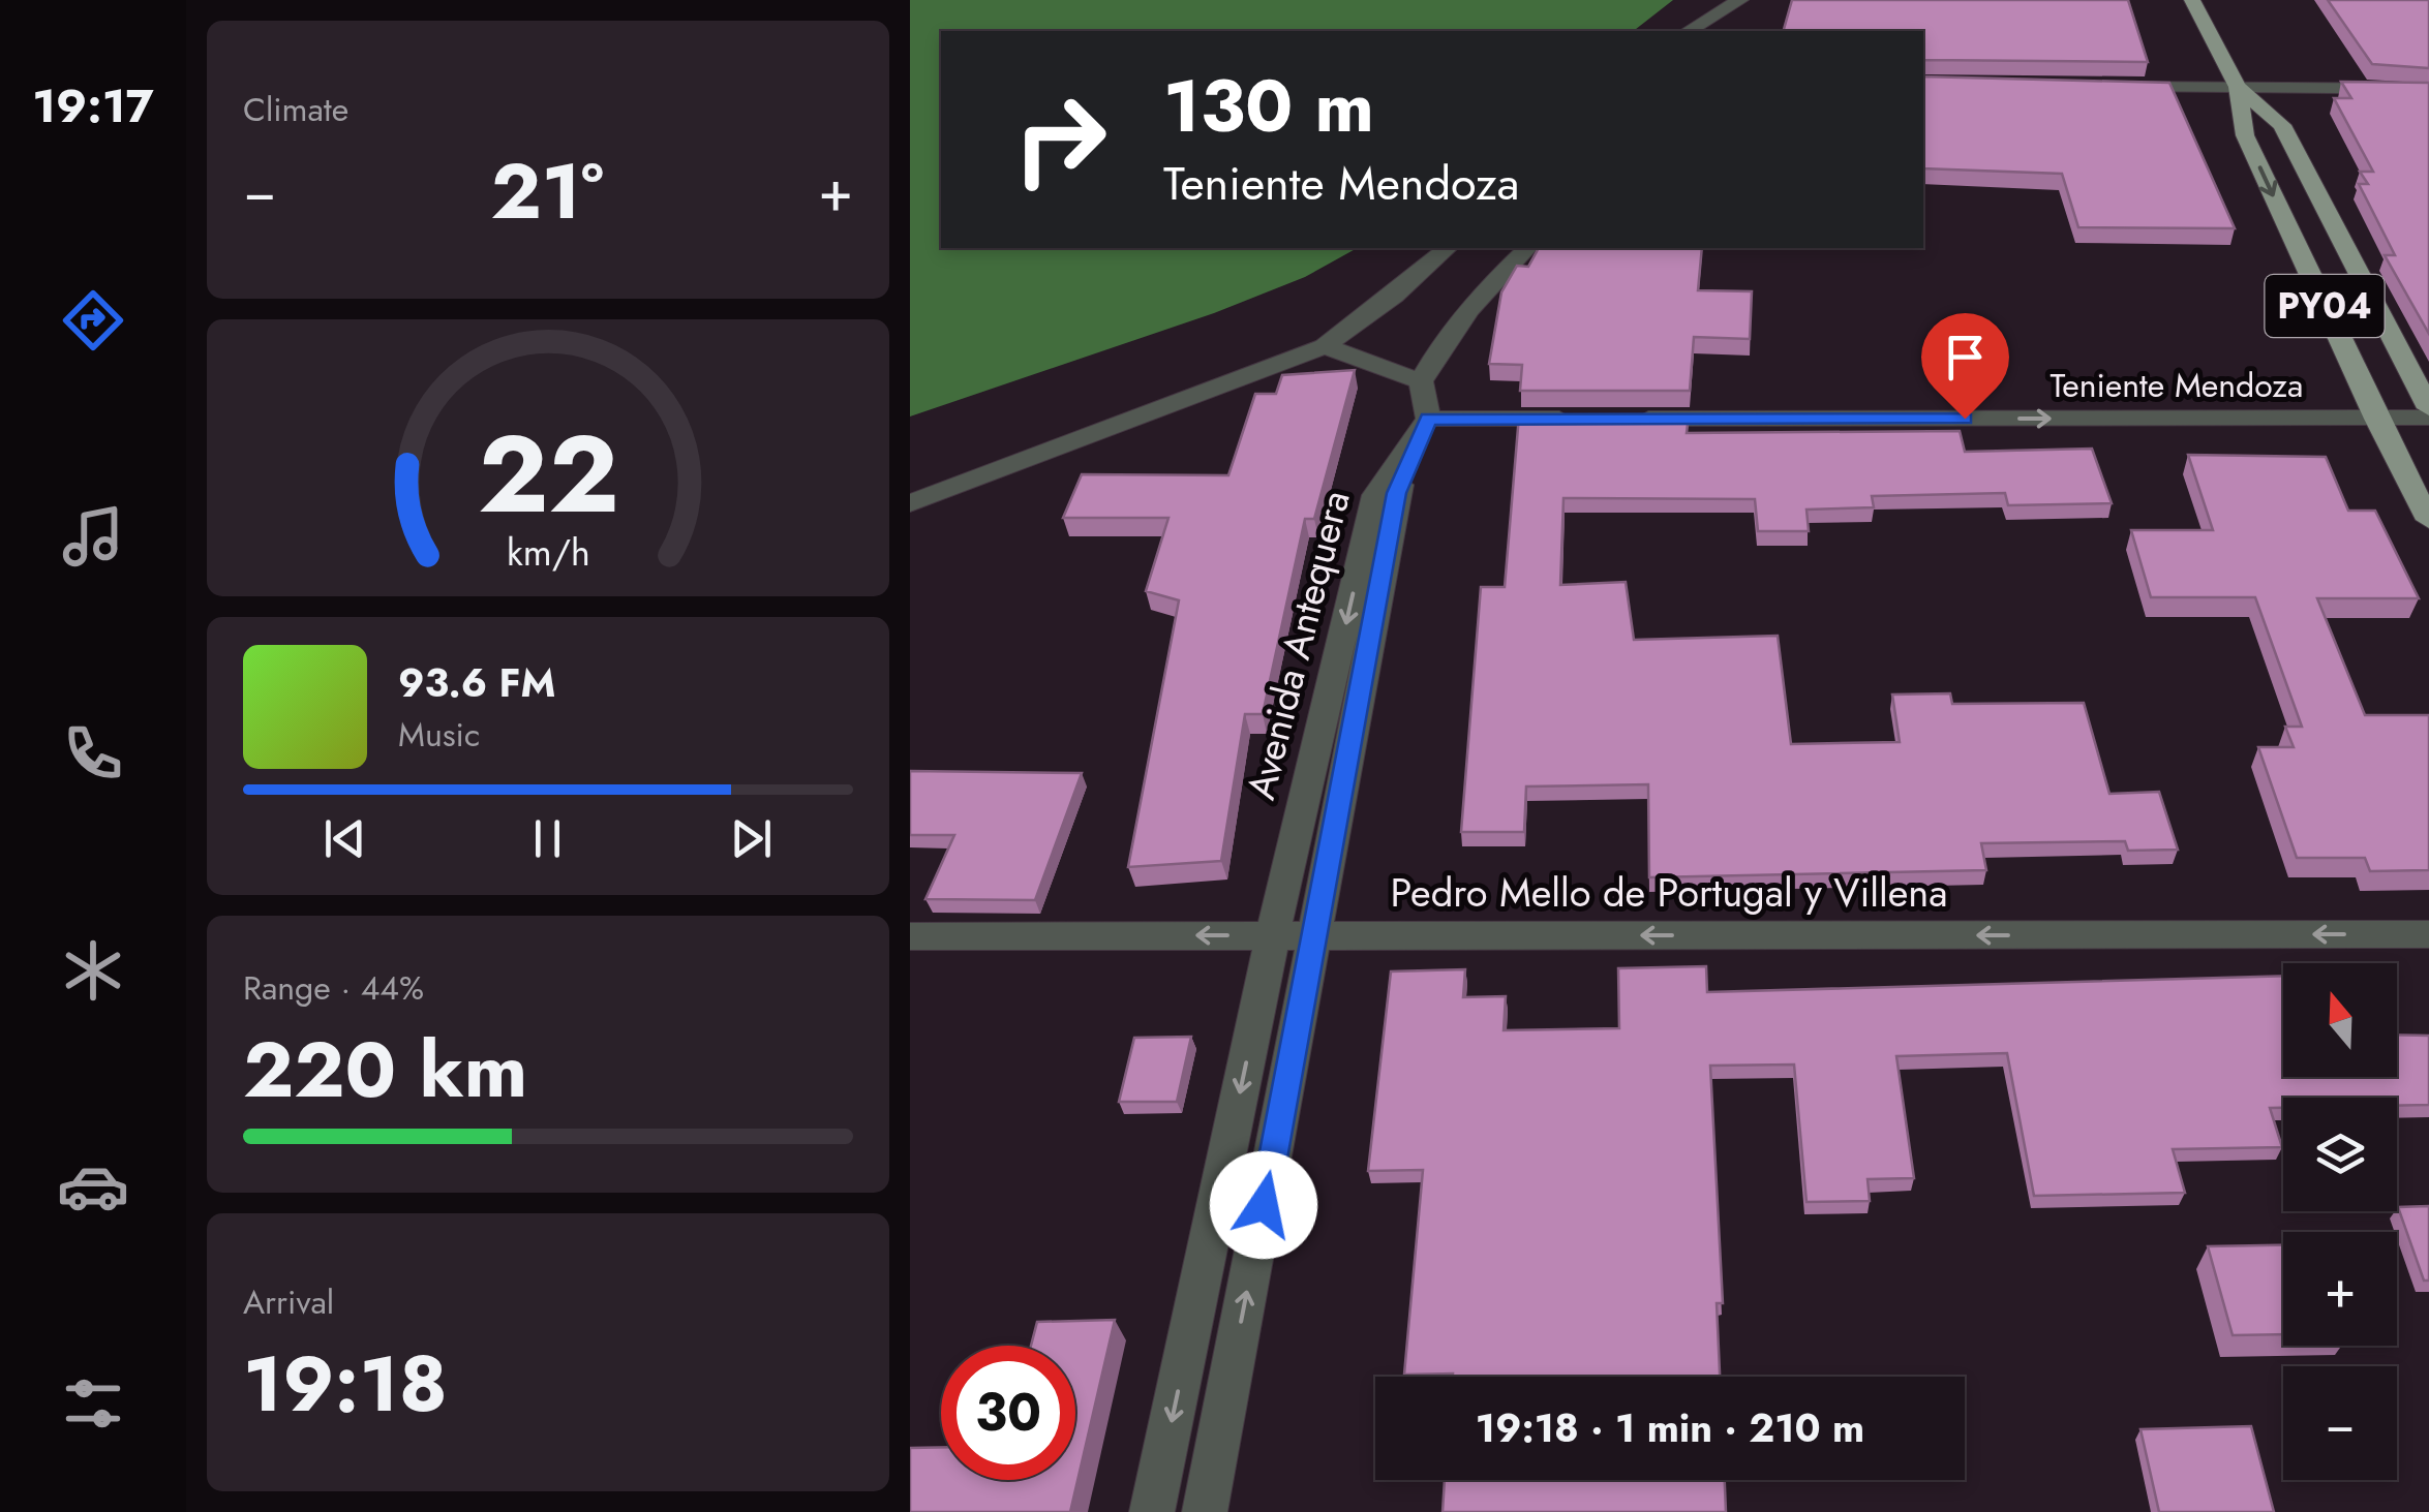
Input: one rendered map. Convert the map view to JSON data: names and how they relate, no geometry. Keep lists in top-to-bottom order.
{
  "streets": {
    "main road": ["PY04"],
    "street": ["Teniente Mendoza", "Avenida Antequera", "Pedro Mello de Portugal y Villena"]
  },
  "crossings": [
    ["PY04", "Teniente Mendoza"],
    ["Teniente Mendoza", "Avenida Antequera"],
    ["Avenida Antequera", "Pedro Mello de Portugal y Villena"]
  ],
  "one_way": ["Teniente Mendoza", "Pedro Mello de Portugal y Villena"],
  "north": "top",
  "page": {
    "tabs": "19:17",
    "tile": [
      "Climate",
      ["Range · 44%", "220 km"],
      ["Arrival", "19:18"]
    ],
    "turn": ["130 m", "Teniente Mendoza"],
    "heat": ["−", "21°", "+"],
    "song": ["93.6 FM", "Music"],
    "map_buttons": ["+", "−"],
    "limit": "30",
    "trip": "19:18 · 1 min · 210 m",
    "gauge": ["22", "km/h"]
  }
}
